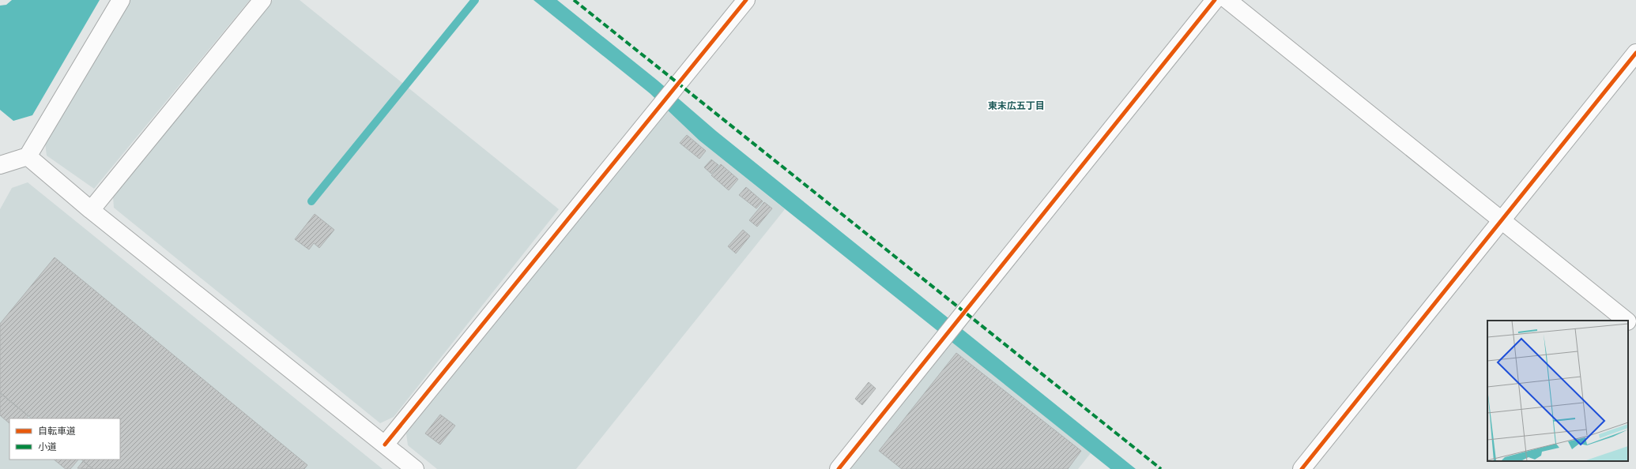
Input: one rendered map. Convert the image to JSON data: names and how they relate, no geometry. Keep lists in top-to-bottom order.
{
  "districts": ["東末広五丁目"],
  "legend": ["自転車道", "小道"]
}
